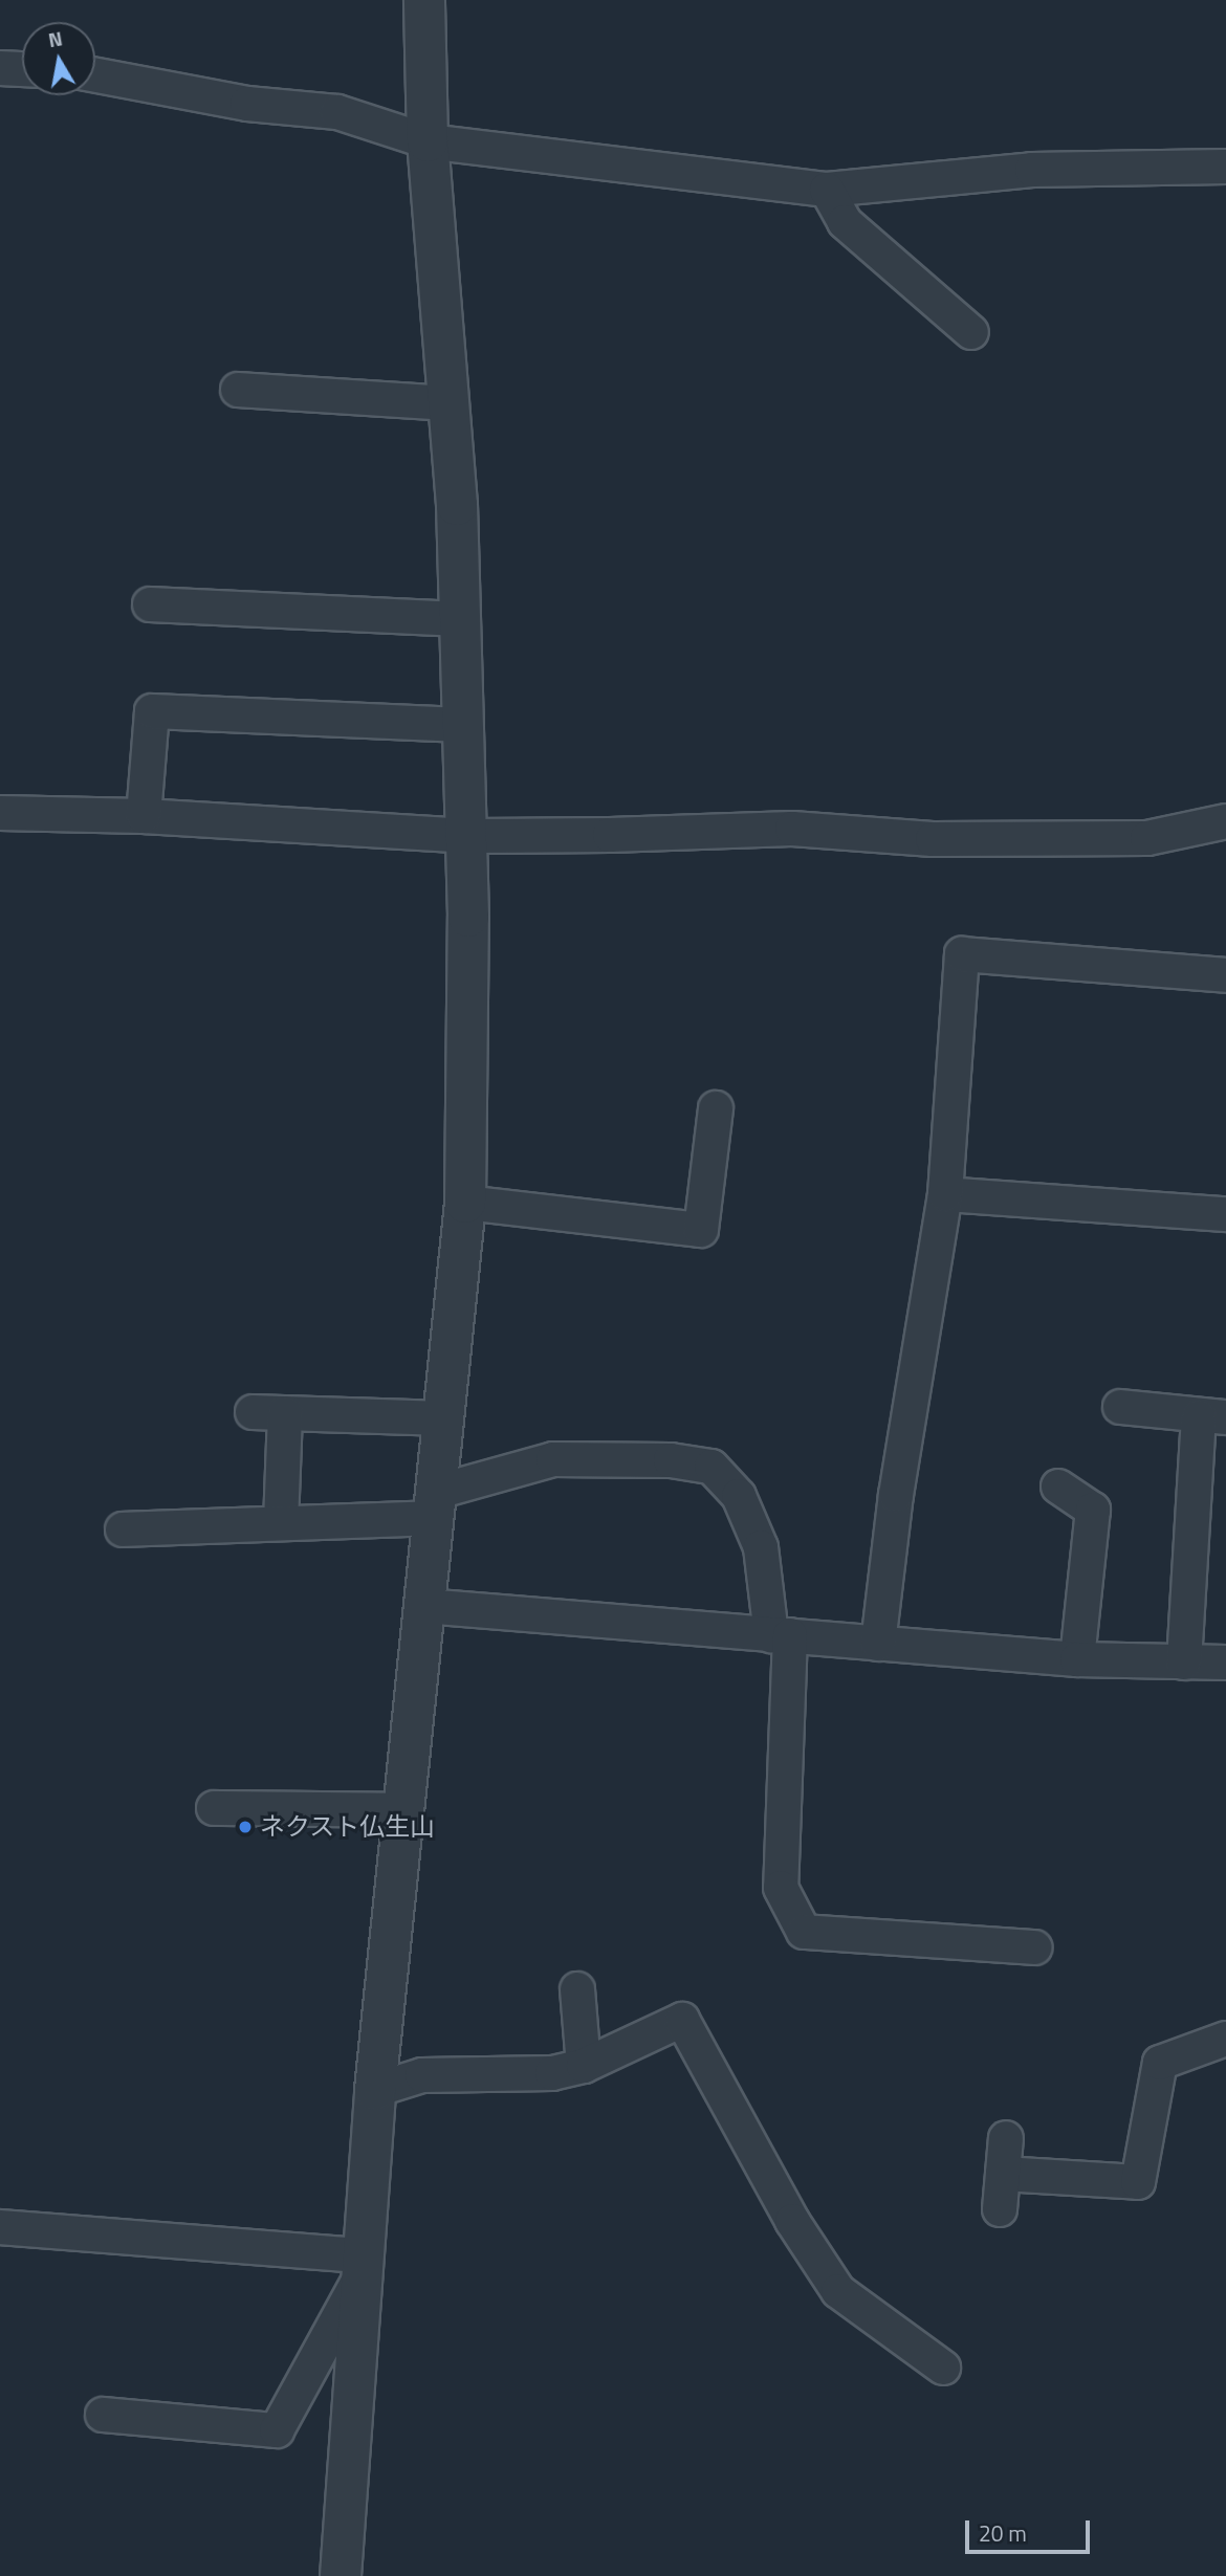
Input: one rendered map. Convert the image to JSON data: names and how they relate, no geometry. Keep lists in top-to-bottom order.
{
  "places": ["ネクスト仏生山"],
  "scale_bar": "20 m",
  "north": "top"
}
